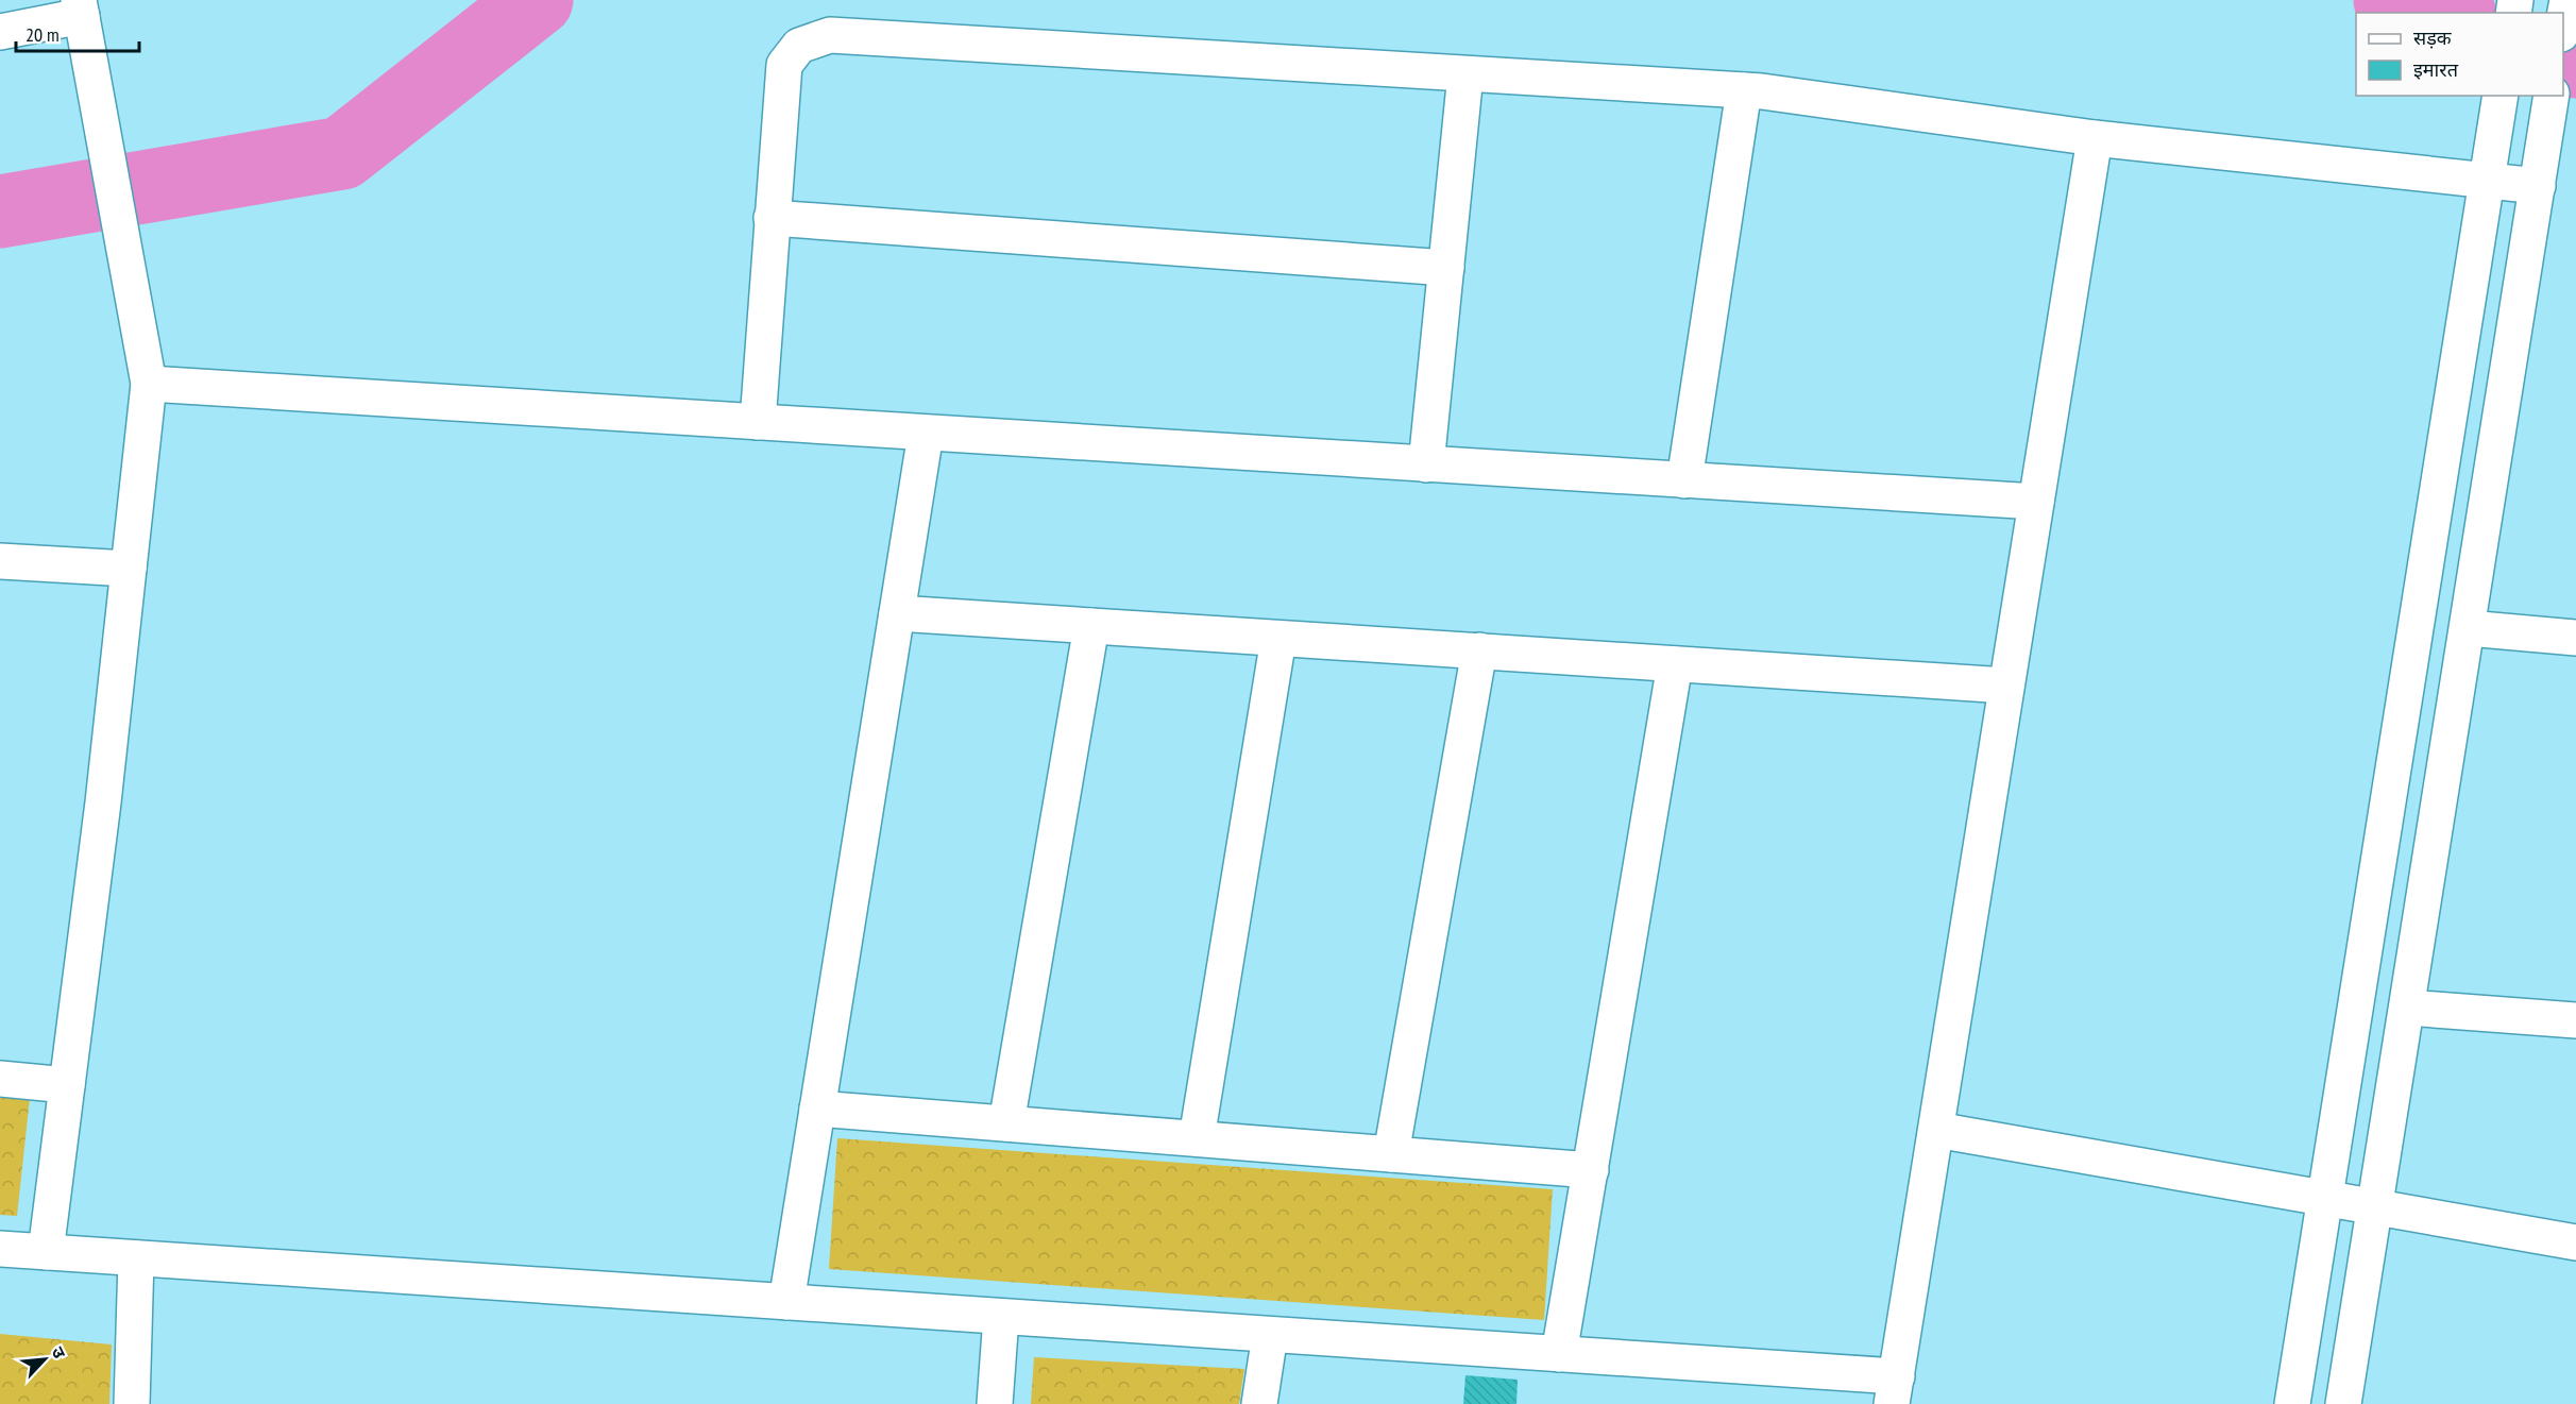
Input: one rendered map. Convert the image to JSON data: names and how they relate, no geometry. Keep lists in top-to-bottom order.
{
  "legend": ["सड़क", "इमारत"],
  "scale_bar": "20 m",
  "north": "top right"
}
